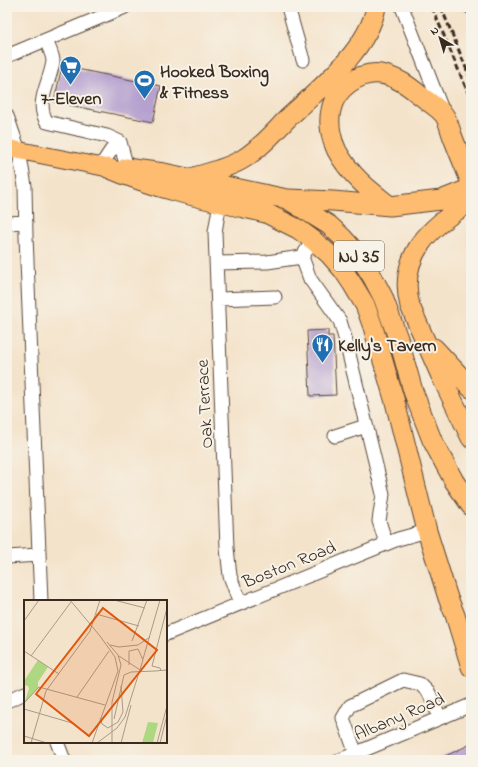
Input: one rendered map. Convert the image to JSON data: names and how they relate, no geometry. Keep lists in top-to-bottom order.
{
  "streets": {
    "highway": ["NJ 35"],
    "street": ["Oak Terrace", "Boston Road", "Albany Road"]
  },
  "crossings": [
    ["NJ 35", "Oak Terrace"],
    ["NJ 35", "Boston Road"],
    ["Oak Terrace", "Boston Road"]
  ],
  "places": {
    "supermarket": ["7-Eleven"],
    "sports": ["Hooked Boxing & Fitness"],
    "restaurant": ["Kelly's Tavern"]
  },
  "north": "top left"
}
